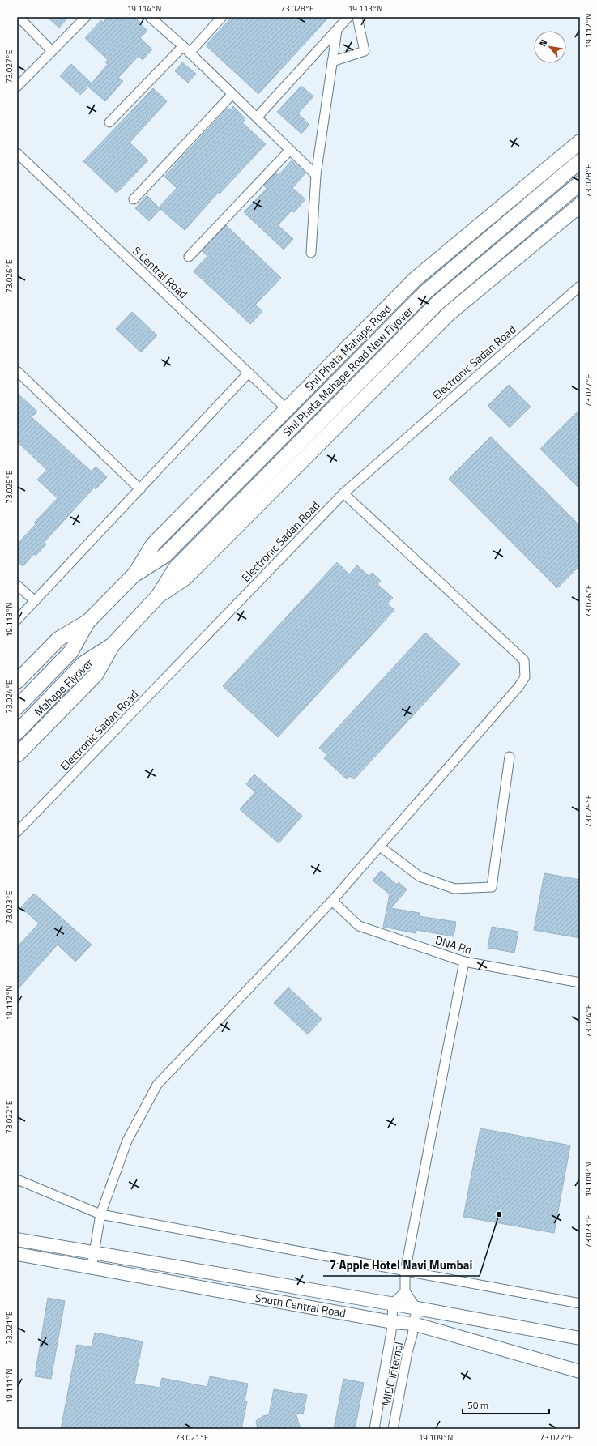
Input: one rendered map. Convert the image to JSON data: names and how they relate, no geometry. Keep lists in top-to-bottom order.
{
  "streets": {
    "main road": [
      "Shil Phata Mahape Road",
      "Shil Phata Mahape Road New Flyover",
      "Mahape Flyover",
      "South Central Road"
    ],
    "street": [
      "S Central Road",
      "Electronic Sadan Road",
      "DNA Rd",
      "MIDC Internal"
    ]
  },
  "crossings": [
    ["S Central Road", "Shil Phata Mahape Road"],
    ["Shil Phata Mahape Road", "Shil Phata Mahape Road New Flyover"],
    ["South Central Road", "MIDC Internal"]
  ],
  "places": ["7 Apple Hotel Navi Mumbai"],
  "scale_bar": "50 m",
  "north": "top left",
  "coordinates": [
    "19.114°N",
    "73.028°E",
    "19.113°N",
    "19.112°N",
    "73.027°E",
    "73.026°E",
    "73.025°E",
    "73.024°E",
    "73.023°E",
    "73.022°E",
    "19.109°N",
    "73.021°E",
    "19.111°N"
  ]
}
